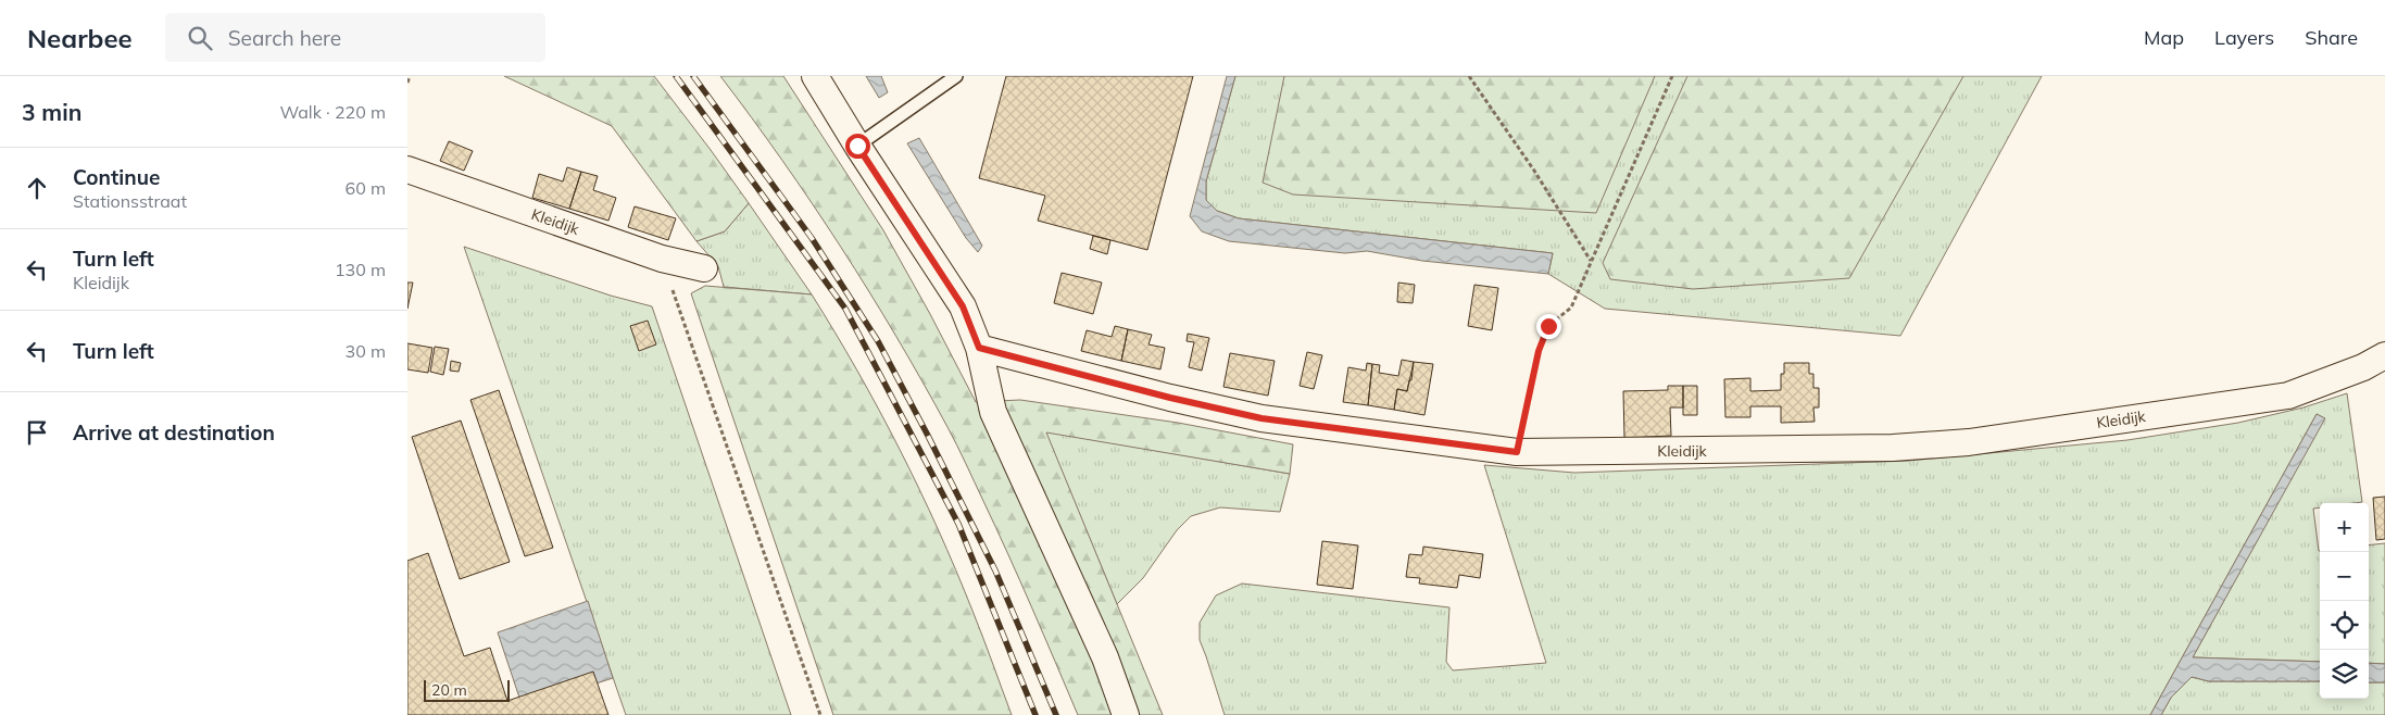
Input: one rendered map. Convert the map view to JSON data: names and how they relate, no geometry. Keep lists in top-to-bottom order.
{
  "streets": {
    "street": ["Kleidijk"]
  },
  "scale_bar": "20 m",
  "page": {
    "header": "Nearbee",
    "search": "Search here",
    "nav": ["Map", "Layers", "Share"],
    "heading": ["3 min", "Walk · 220 m"],
    "list": [
      ["Continue", "Stationsstraat", "60 m"],
      ["Turn left", "Kleidijk", "130 m"],
      ["Turn left", "30 m"],
      "Arrive at destination"
    ],
    "map_buttons": ["+", "−"],
    "scale": "20 m"
  }
}
